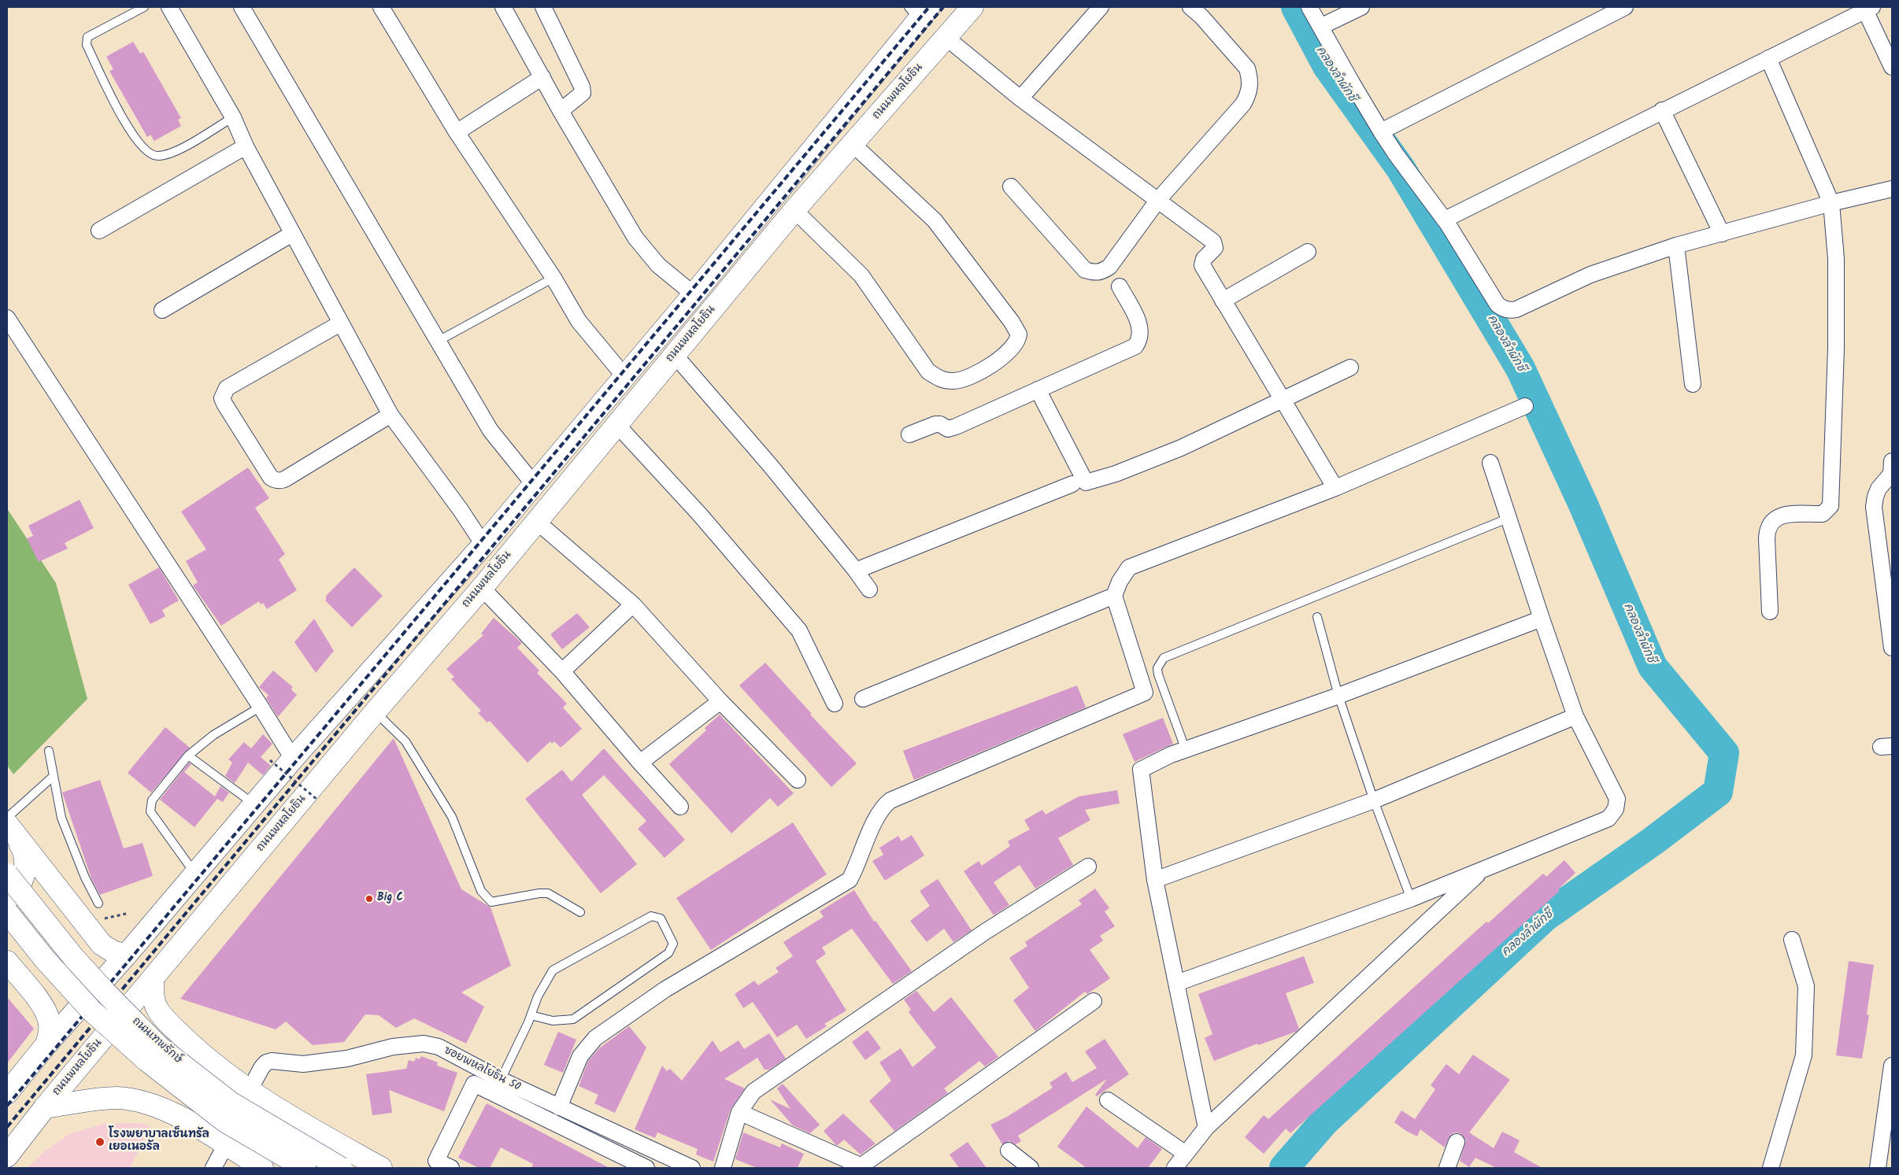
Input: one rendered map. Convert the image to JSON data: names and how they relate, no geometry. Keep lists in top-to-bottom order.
{
  "streets": {
    "main road": ["ถนนพหลโยธิน", "ถนนเทพรักษ์"],
    "street": ["ซอยพหลโยธิน 50"]
  },
  "crossings": [
    ["ถนนพหลโยธิน", "ถนนเทพรักษ์"],
    ["ถนนเทพรักษ์", "ซอยพหลโยธิน 50"]
  ],
  "water": ["คลองลำผักชี"],
  "places": ["Big C", "โรงพยาบาลเซ็นทรัล เยอเนอรัล"]
}
